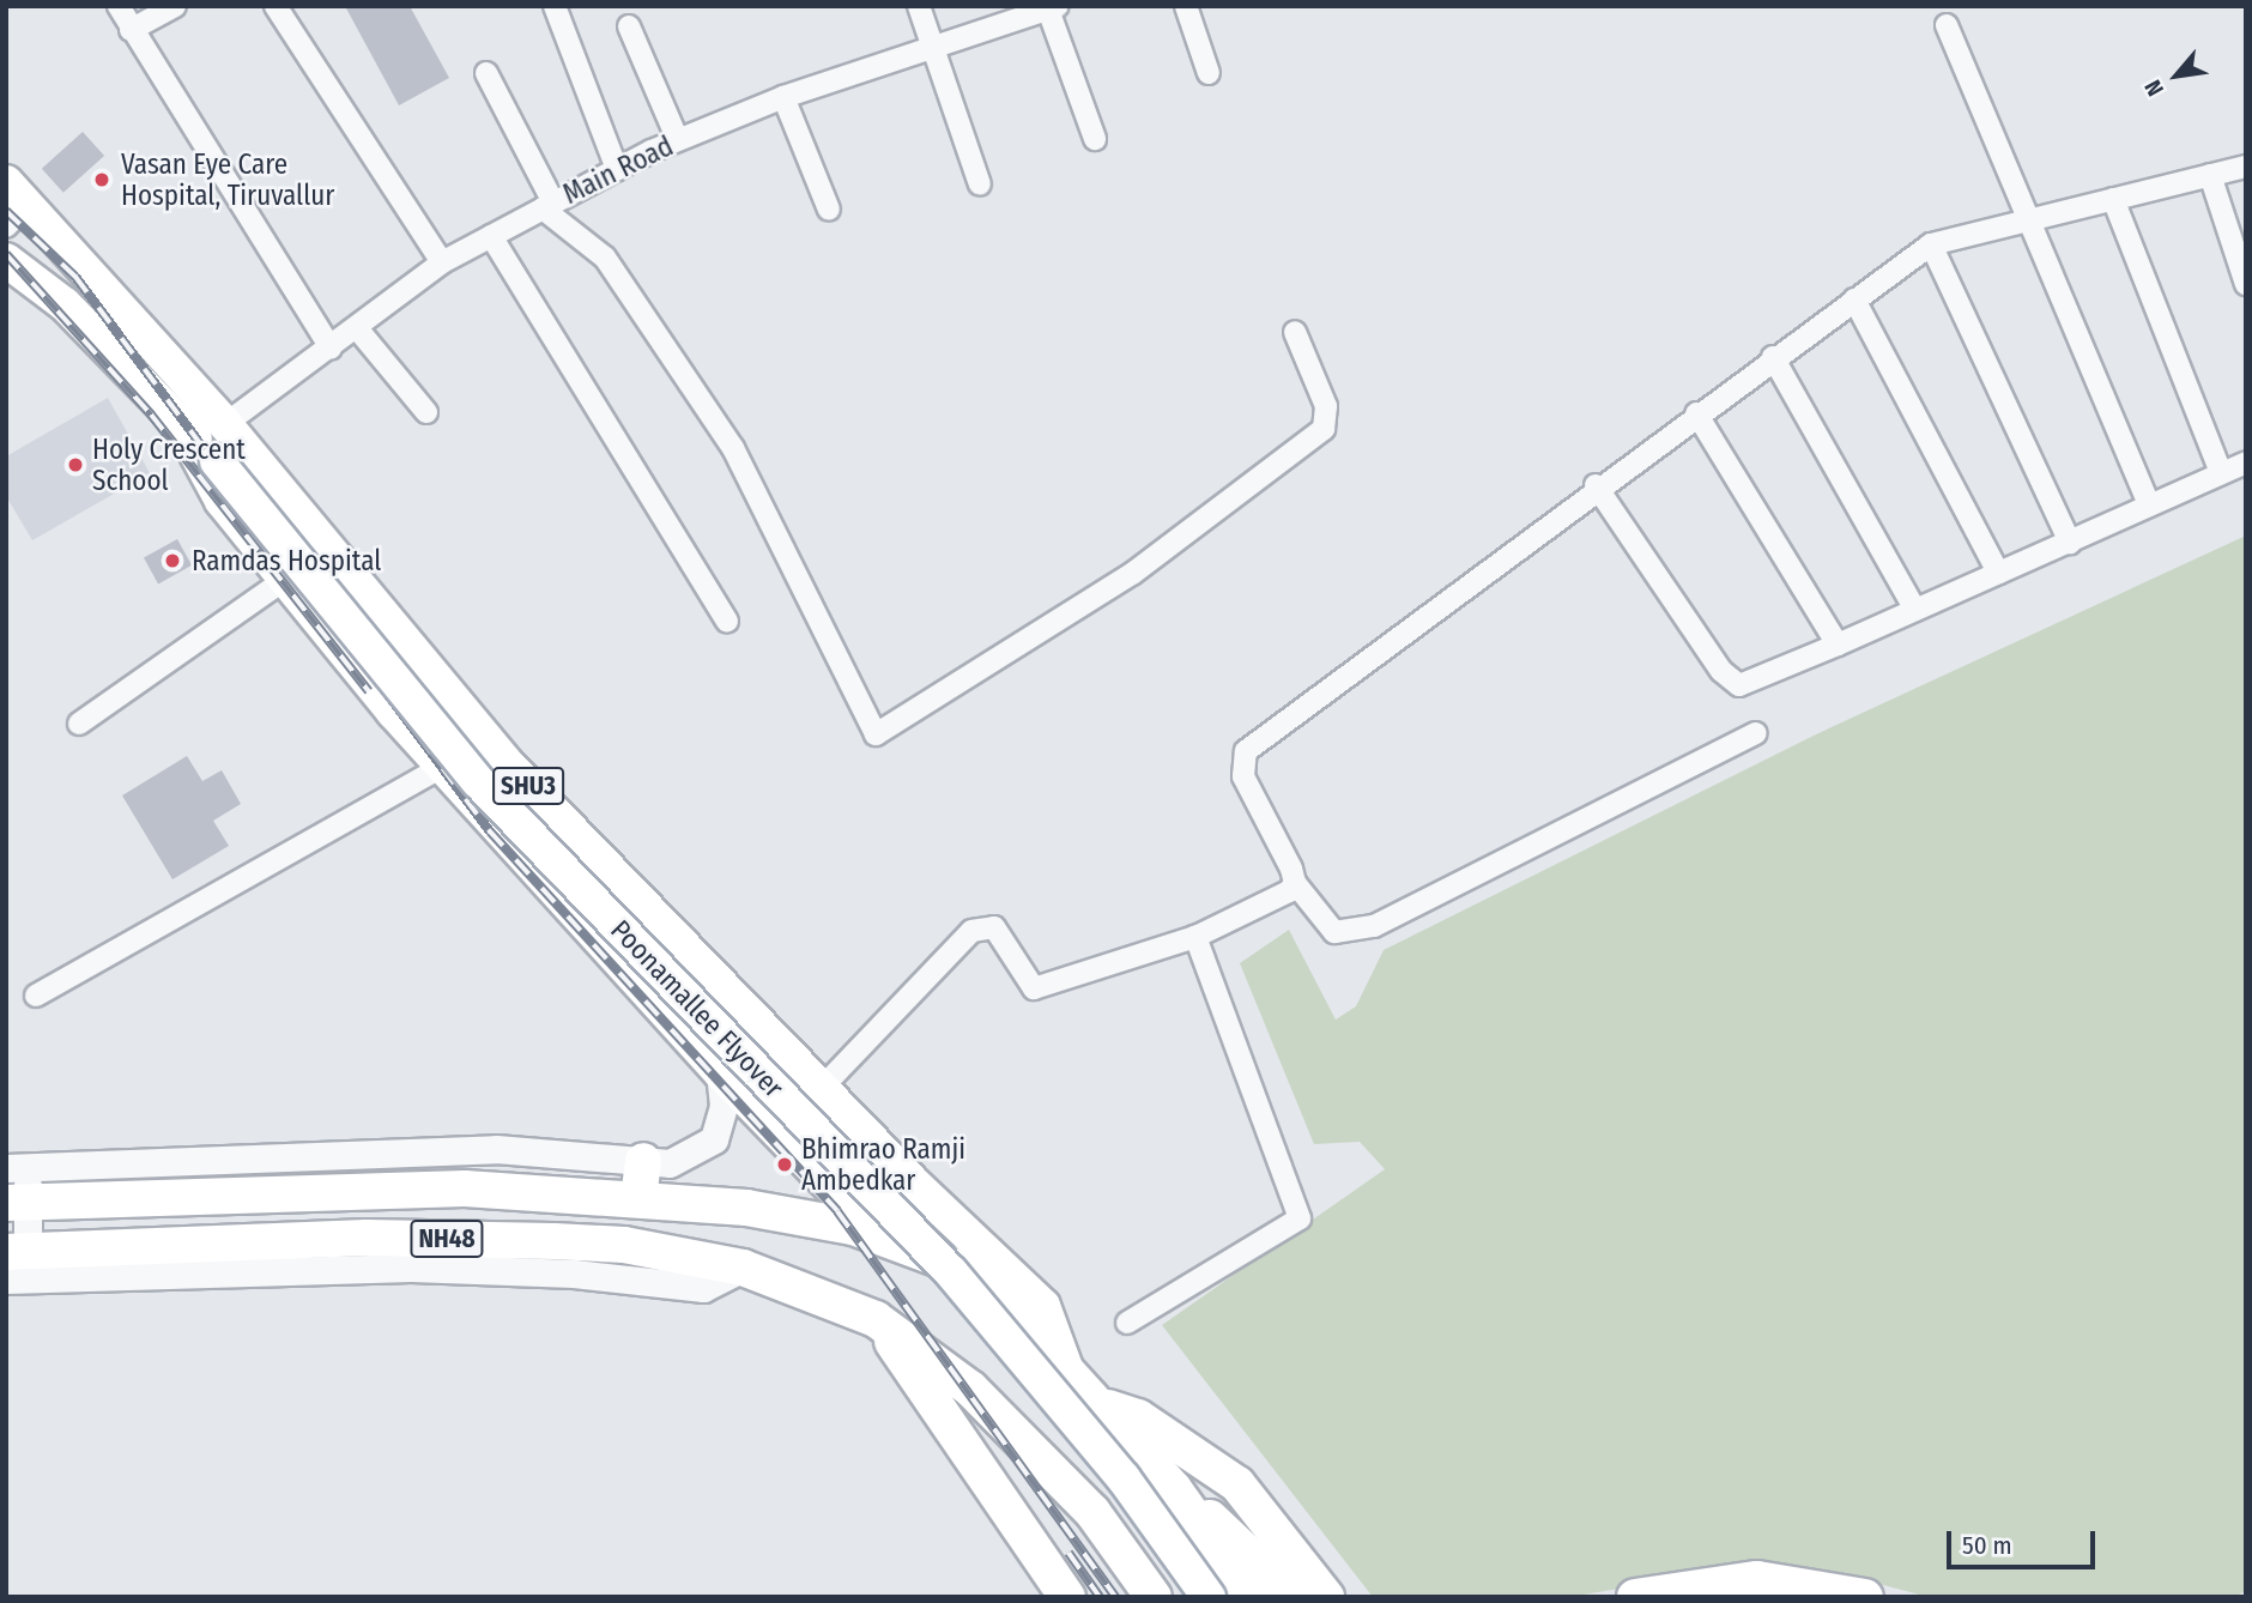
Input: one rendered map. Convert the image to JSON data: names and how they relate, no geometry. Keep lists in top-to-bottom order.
{
  "streets": {
    "highway": ["NH48"],
    "main road": ["SHU3", "Poonamallee Flyover"],
    "street": ["Main Road"]
  },
  "crossings": [
    ["Main Road", "SHU3"],
    ["SHU3", "Poonamallee Flyover"],
    ["SHU3", "NH48"]
  ],
  "places": [
    "Vasan Eye Care Hospital, Tiruvallur",
    "Holy Crescent School",
    "Ramdas Hospital",
    "Bhimrao Ramji Ambedkar"
  ],
  "scale_bar": "50 m",
  "north": "bottom left"
}
